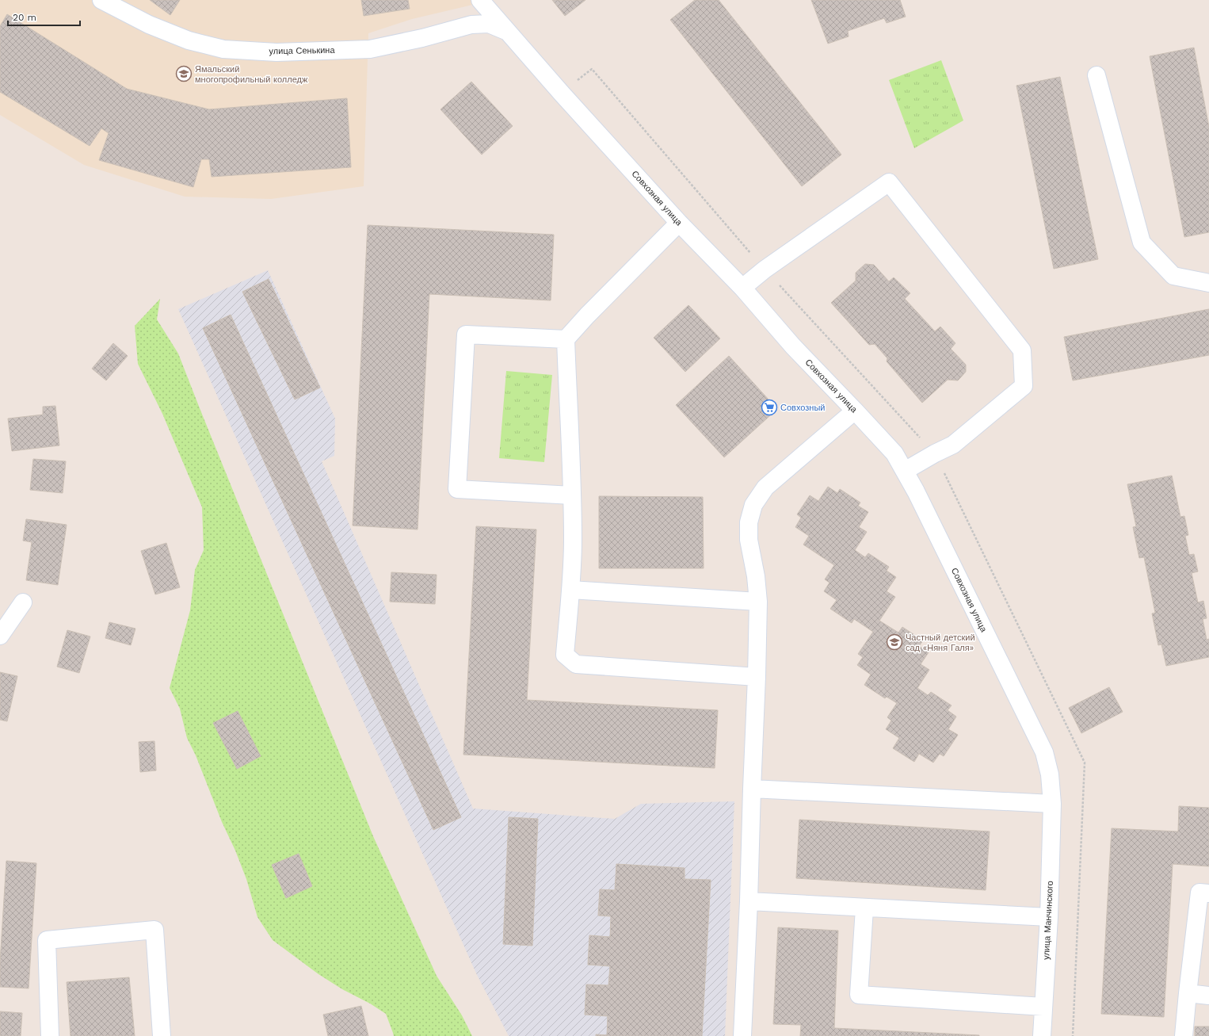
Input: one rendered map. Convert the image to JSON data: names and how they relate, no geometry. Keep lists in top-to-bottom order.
{
  "streets": {
    "street": ["улица Сенькина", "Совхозная улица", "улица Манчинского"]
  },
  "crossings": [
    ["улица Сенькина", "Совхозная улица"],
    ["Совхозная улица", "улица Манчинского"]
  ],
  "places": {
    "school or university": ["Ямальский многопрофильный колледж", "Частный детский сад «Няня Галя»"],
    "supermarket": ["Совхозный"]
  },
  "scale_bar": "20 m"
}
